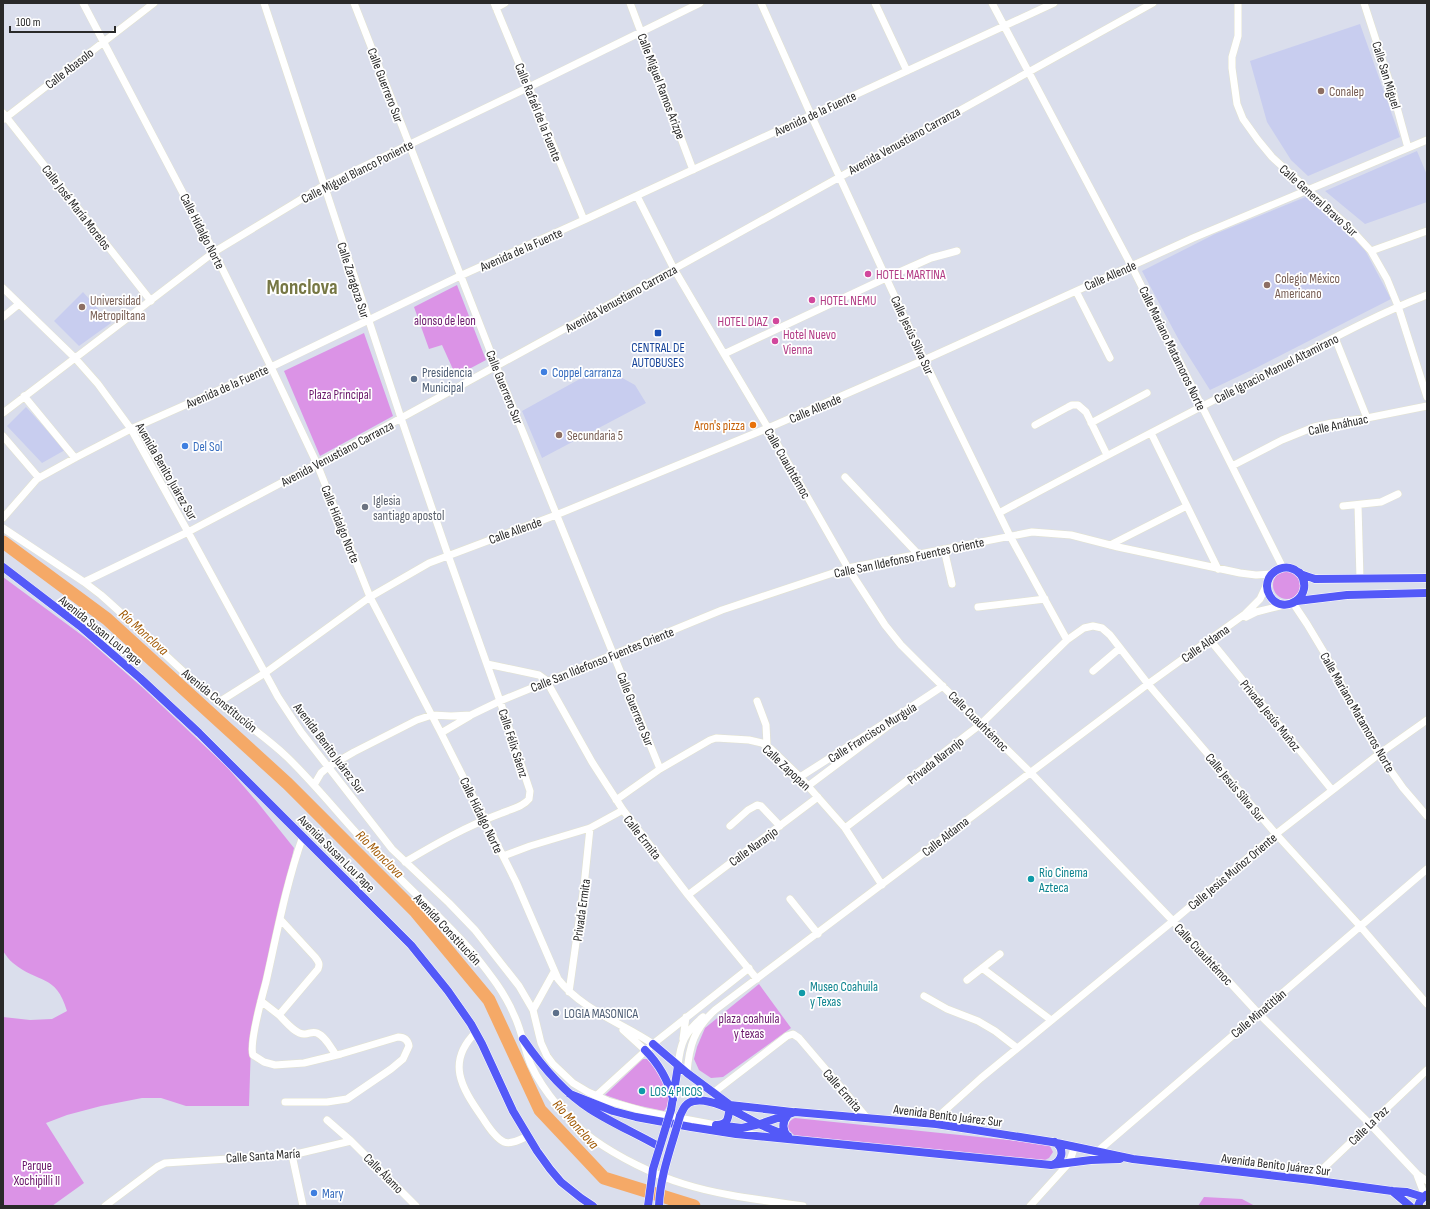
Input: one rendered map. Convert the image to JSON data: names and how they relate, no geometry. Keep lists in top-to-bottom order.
{
  "streets": {
    "main road": ["Avenida Benito Juárez Sur", "Avenida Susan Lou Pape"],
    "street": [
      "Calle Abasolo",
      "Calle San Miguel",
      "Calle Guerrero Sur",
      "Calle Miguel Ramos Arizpe",
      "Calle Rafaél de la Fuente",
      "Avenida de la Fuente",
      "Avenida Venustiano Carranza",
      "Calle Miguel Blanco Poniente",
      "Calle General Bravo Sur",
      "Calle José María Morelos",
      "Calle Hidalgo Norte",
      "Calle Allende",
      "Calle Zaragoza Sur",
      "Calle Jesús Silva Sur",
      "Calle Mariano Matamoros Norte",
      "Calle Ignacio Manuel Altamirano",
      "Calle Anáhuac",
      "Calle Cuauhtémoc",
      "Calle San Ildefonso Fuentes Oriente",
      "Calle Aldama",
      "Avenida Constitución",
      "Privada Jesús Muñoz",
      "Calle Francisco Murguía",
      "Calle Félix Sáenz",
      "Privada Naranjo",
      "Calle Zapopan",
      "Calle Ermita",
      "Calle Naranjo",
      "Calle Jesús Muñoz Oriente",
      "Privada Ermita",
      "Calle Minatitlán",
      "Calle La Paz",
      "Calle Santa María",
      "Calle Álamo"
    ]
  },
  "crossings": [
    ["Calle Abasolo", "Calle José María Morelos"],
    ["Calle Abasolo", "Calle Hidalgo Norte"],
    ["Calle San Miguel", "Calle Allende"],
    ["Calle Guerrero Sur", "Avenida de la Fuente"],
    ["Calle Guerrero Sur", "Avenida Venustiano Carranza"],
    ["Calle Guerrero Sur", "Calle Miguel Blanco Poniente"],
    ["Calle Guerrero Sur", "Calle Allende"],
    ["Calle Guerrero Sur", "Calle San Ildefonso Fuentes Oriente"],
    ["Calle Guerrero Sur", "Calle Zapopan"],
    ["Calle Miguel Ramos Arizpe", "Avenida de la Fuente"],
    ["Calle Miguel Ramos Arizpe", "Calle Miguel Blanco Poniente"],
    ["Calle Rafaél de la Fuente", "Avenida de la Fuente"],
    ["Calle Rafaél de la Fuente", "Calle Miguel Blanco Poniente"],
    ["Avenida de la Fuente", "Calle Hidalgo Norte"],
    ["Avenida de la Fuente", "Calle Zaragoza Sur"],
    ["Avenida de la Fuente", "Calle Jesús Silva Sur"],
    ["Avenida de la Fuente", "Calle Mariano Matamoros Norte"],
    ["Avenida de la Fuente", "Calle Cuauhtémoc"],
    ["Avenida de la Fuente", "Avenida Benito Juárez Sur"],
    ["Avenida Venustiano Carranza", "Calle Hidalgo Norte"],
    ["Avenida Venustiano Carranza", "Calle Zaragoza Sur"],
    ["Avenida Venustiano Carranza", "Calle Jesús Silva Sur"],
    ["Avenida Venustiano Carranza", "Calle Mariano Matamoros Norte"],
    ["Avenida Venustiano Carranza", "Calle Cuauhtémoc"],
    ["Avenida Venustiano Carranza", "Avenida Benito Juárez Sur"],
    ["Avenida Venustiano Carranza", "Avenida Constitución"],
    ["Calle Miguel Blanco Poniente", "Calle José María Morelos"],
    ["Calle Miguel Blanco Poniente", "Calle Hidalgo Norte"],
    ["Calle Miguel Blanco Poniente", "Calle Zaragoza Sur"],
    ["Calle Miguel Blanco Poniente", "Avenida Benito Juárez Sur"],
    ["Calle General Bravo Sur", "Calle Allende"],
    ["Calle General Bravo Sur", "Calle Ignacio Manuel Altamirano"],
    ["Calle Hidalgo Norte", "Calle Allende"],
    ["Calle Hidalgo Norte", "Calle San Ildefonso Fuentes Oriente"],
    ["Calle Hidalgo Norte", "Calle Félix Sáenz"],
    ["Calle Hidalgo Norte", "Privada Ermita"],
    ["Calle Allende", "Calle Zaragoza Sur"],
    ["Calle Allende", "Calle Jesús Silva Sur"],
    ["Calle Allende", "Calle Mariano Matamoros Norte"],
    ["Calle Allende", "Calle Cuauhtémoc"],
    ["Calle Allende", "Avenida Benito Juárez Sur"],
    ["Calle Allende", "Avenida Constitución"],
    ["Calle Allende", "Calle Félix Sáenz"],
    ["Calle Zaragoza Sur", "Calle Félix Sáenz"],
    ["Calle Jesús Silva Sur", "Calle Ignacio Manuel Altamirano"],
    ["Calle Jesús Silva Sur", "Calle San Ildefonso Fuentes Oriente"],
    ["Calle Jesús Silva Sur", "Calle Aldama"],
    ["Calle Jesús Silva Sur", "Privada Naranjo"],
    ["Calle Jesús Silva Sur", "Calle Jesús Muñoz Oriente"],
    ["Calle Jesús Silva Sur", "Calle Minatitlán"],
    ["Calle Mariano Matamoros Norte", "Calle Ignacio Manuel Altamirano"],
    ["Calle Mariano Matamoros Norte", "Calle Anáhuac"],
    ["Calle Mariano Matamoros Norte", "Calle San Ildefonso Fuentes Oriente"],
    ["Calle Mariano Matamoros Norte", "Calle Aldama"],
    ["Calle Mariano Matamoros Norte", "Calle Jesús Muñoz Oriente"],
    ["Calle Cuauhtémoc", "Avenida Benito Juárez Sur"],
    ["Calle Cuauhtémoc", "Calle San Ildefonso Fuentes Oriente"],
    ["Calle Cuauhtémoc", "Calle Aldama"],
    ["Calle Cuauhtémoc", "Calle Francisco Murguía"],
    ["Calle Cuauhtémoc", "Privada Naranjo"],
    ["Calle Cuauhtémoc", "Calle Jesús Muñoz Oriente"],
    ["Calle Cuauhtémoc", "Calle Minatitlán"],
    ["Calle Cuauhtémoc", "Calle La Paz"],
    ["Avenida Benito Juárez Sur", "Calle San Ildefonso Fuentes Oriente"],
    ["Avenida Benito Juárez Sur", "Calle Félix Sáenz"],
    ["Avenida Benito Juárez Sur", "Calle Ermita"],
    ["Avenida Benito Juárez Sur", "Calle Jesús Muñoz Oriente"],
    ["Avenida Benito Juárez Sur", "Calle Minatitlán"],
    ["Avenida Benito Juárez Sur", "Calle La Paz"],
    ["Calle San Ildefonso Fuentes Oriente", "Calle Aldama"],
    ["Calle San Ildefonso Fuentes Oriente", "Avenida Constitución"],
    ["Calle San Ildefonso Fuentes Oriente", "Calle Félix Sáenz"],
    ["Calle San Ildefonso Fuentes Oriente", "Calle Ermita"],
    ["Calle Aldama", "Privada Jesús Muñoz"],
    ["Calle Aldama", "Calle Zapopan"],
    ["Calle Aldama", "Calle Ermita"],
    ["Privada Jesús Muñoz", "Calle Jesús Muñoz Oriente"],
    ["Calle Francisco Murguía", "Calle Zapopan"],
    ["Privada Naranjo", "Calle Zapopan"],
    ["Calle Zapopan", "Calle Ermita"],
    ["Calle Zapopan", "Calle Naranjo"],
    ["Calle Ermita", "Calle Naranjo"],
    ["Calle Santa María", "Calle Álamo"]
  ],
  "districts": ["Monclova"],
  "water": ["Río Monclova"],
  "parks": [
    "alonso de leon",
    "Plaza Principal",
    "plaza coahuila y texas",
    "Parque Xochipilli II"
  ],
  "places": {
    "other": [
      "Conalep",
      "HOTEL MARTINA",
      "Colegio México Americano",
      "HOTEL NEMU",
      "Universidad Metropiltana",
      "HOTEL DIAZ",
      "Hotel Nuevo Vienna",
      "Coppel carranza",
      "Presidencia Municipal",
      "Aron's pizza",
      "Secundaria 5",
      "Del Sol",
      "Iglesia santiago apostol",
      "Rio Cinema Azteca",
      "Museo Coahuila y Texas",
      "LOGIA MASONICA",
      "LOS 4 PICOS",
      "Mary"
    ],
    "transit": ["CENTRAL DE AUTOBUSES"]
  },
  "scale_bar": "100 m"
}
